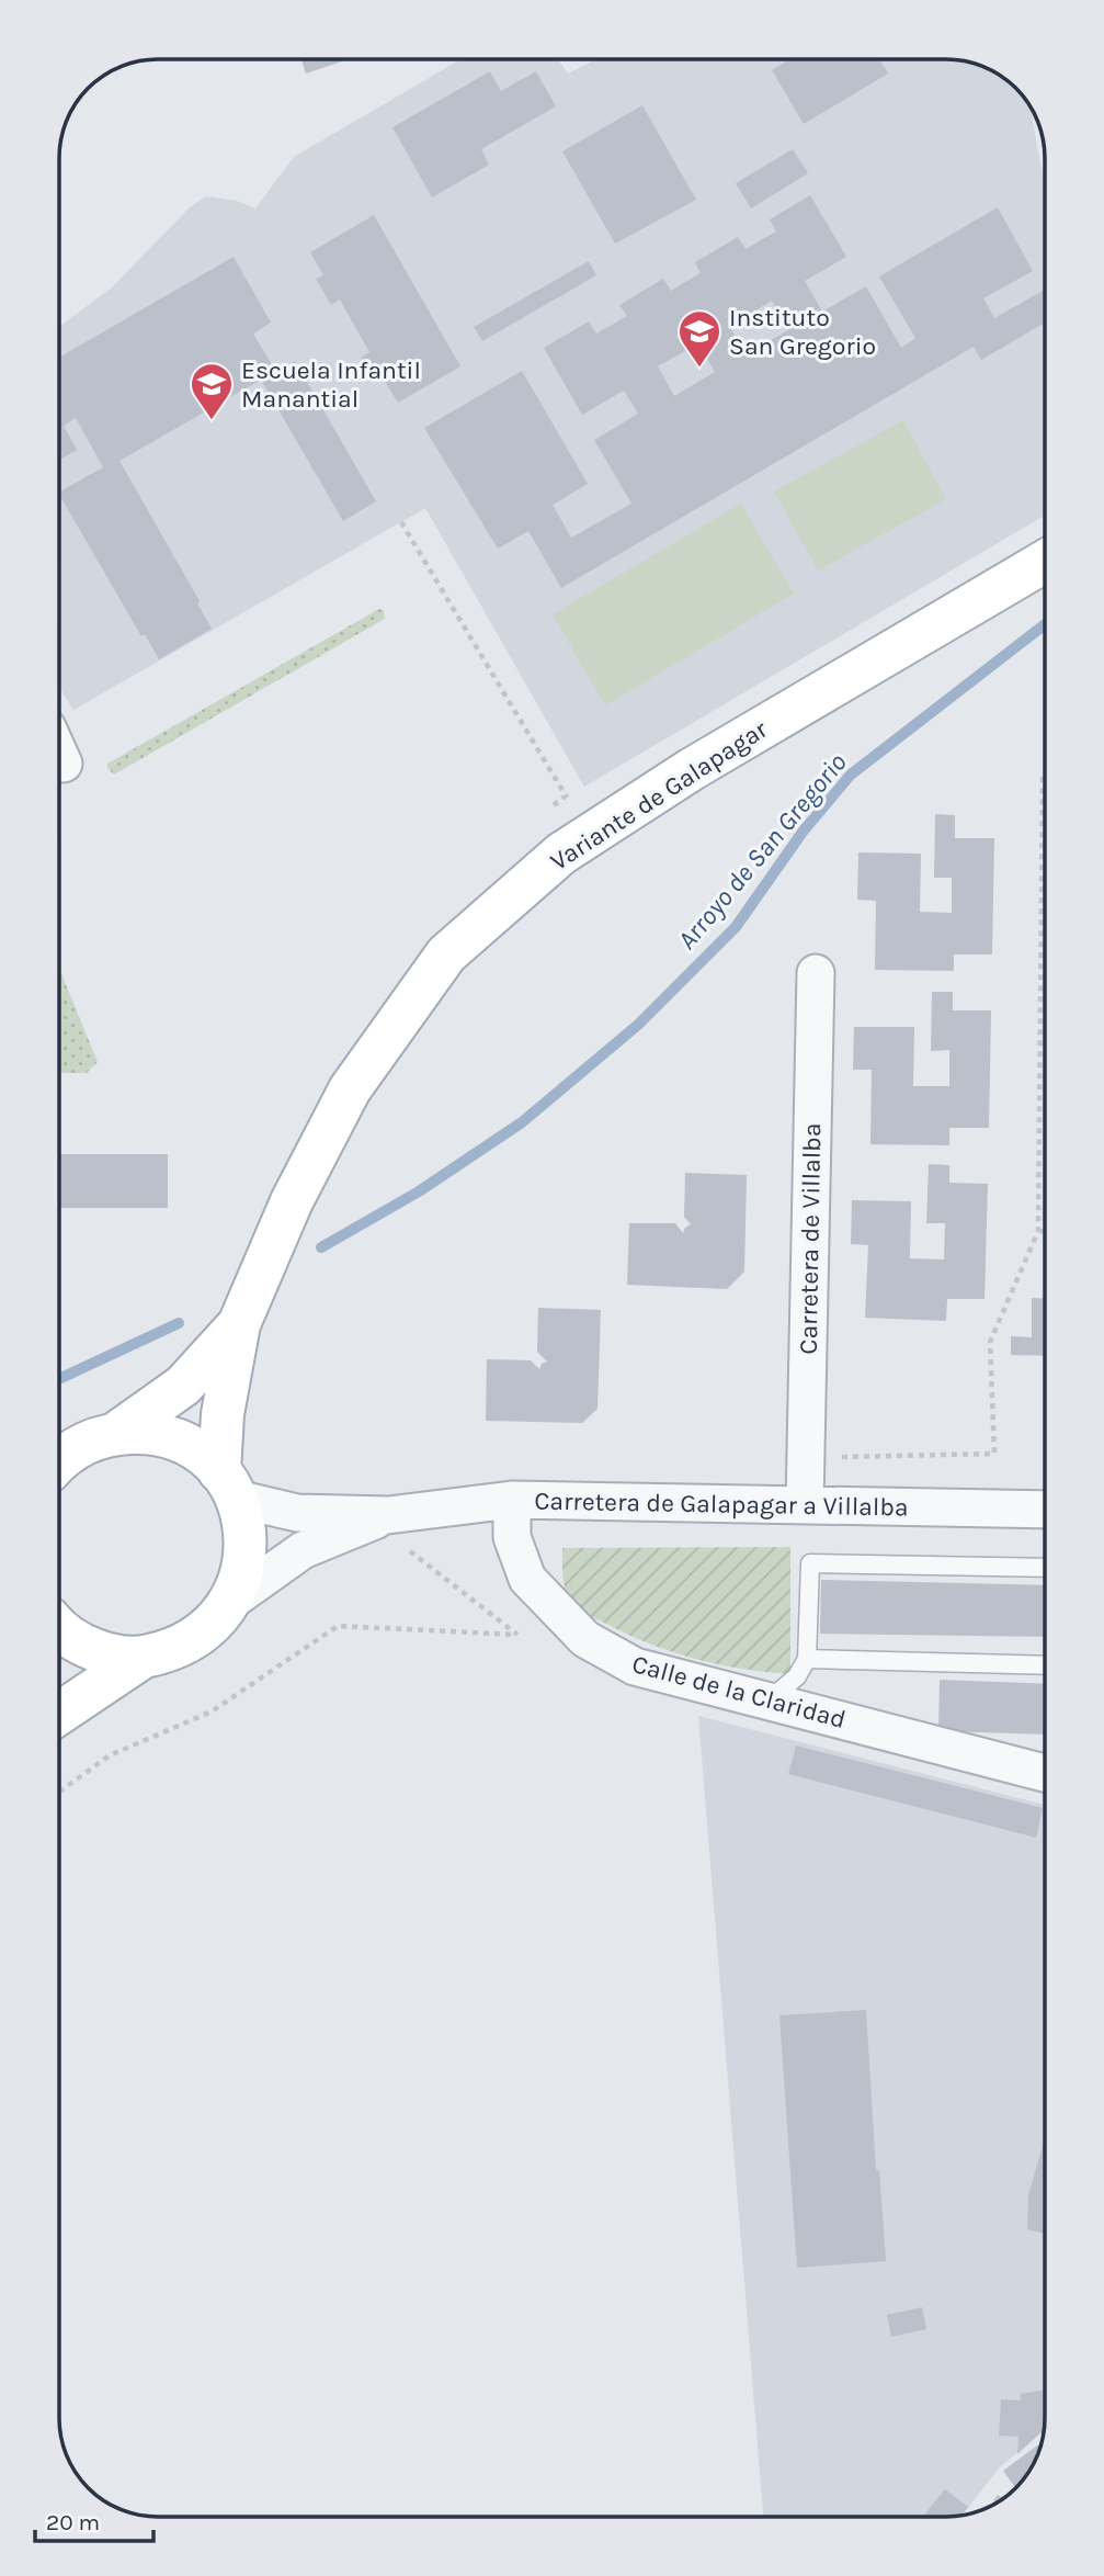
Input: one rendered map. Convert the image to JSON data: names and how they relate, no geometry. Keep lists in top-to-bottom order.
{
  "streets": {
    "main road": ["Variante de Galapagar"],
    "street": ["Carretera de Villalba", "Carretera de Galapagar a Villalba", "Calle de la Claridad"]
  },
  "crossings": [
    ["Carretera de Villalba", "Carretera de Galapagar a Villalba"],
    ["Carretera de Galapagar a Villalba", "Calle de la Claridad"]
  ],
  "water": ["Arroyo de San Gregorio"],
  "places": {
    "school or university": ["Instituto San Gregorio", "Escuela Infantil Manantial"]
  },
  "scale_bar": "20 m"
}
